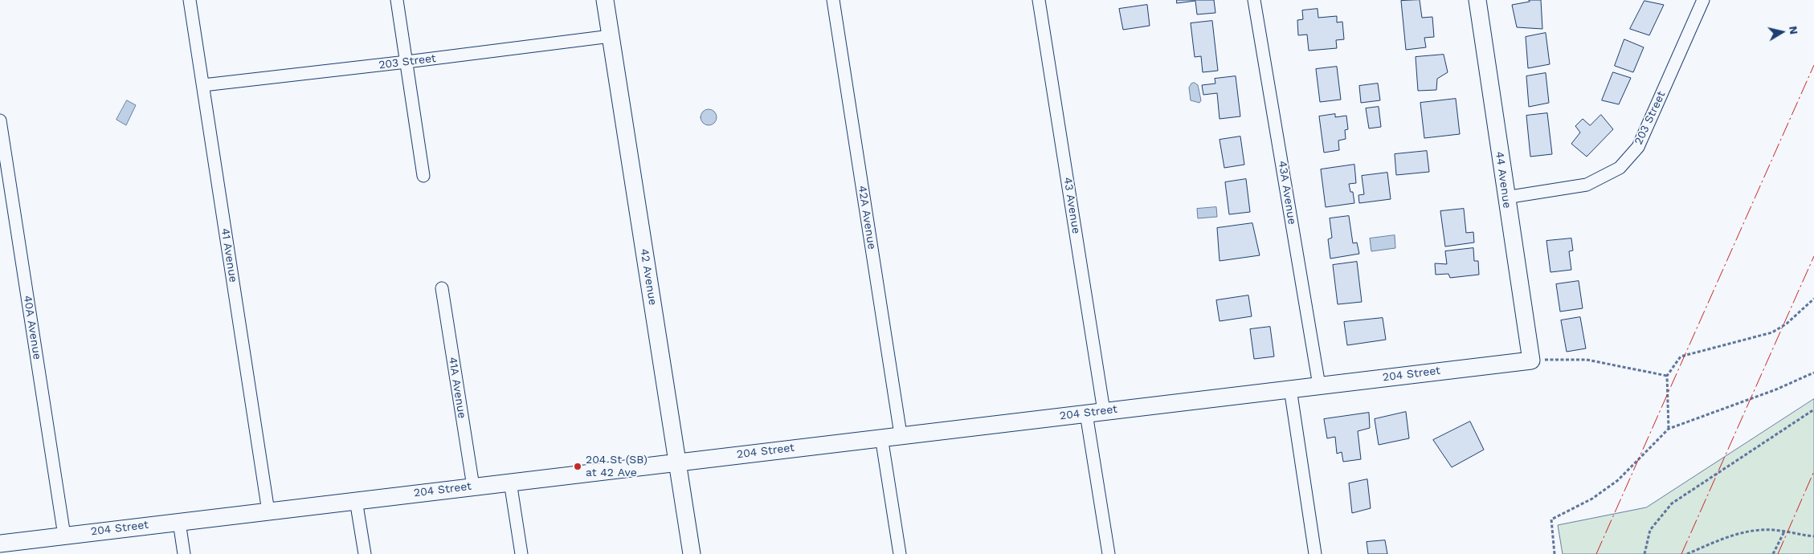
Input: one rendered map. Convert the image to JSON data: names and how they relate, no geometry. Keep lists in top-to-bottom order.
{
  "streets": {
    "street": [
      "203 Street",
      "44 Avenue",
      "43A Avenue",
      "43 Avenue",
      "42A Avenue",
      "41 Avenue",
      "42 Avenue",
      "40A Avenue",
      "204 Street",
      "41A Avenue"
    ]
  },
  "crossings": [
    ["203 Street", "44 Avenue"],
    ["203 Street", "41 Avenue"],
    ["203 Street", "42 Avenue"],
    ["44 Avenue", "204 Street"],
    ["43A Avenue", "204 Street"],
    ["43 Avenue", "204 Street"],
    ["42A Avenue", "204 Street"],
    ["41 Avenue", "204 Street"],
    ["42 Avenue", "204 Street"],
    ["40A Avenue", "204 Street"],
    ["204 Street", "41A Avenue"]
  ],
  "places": ["204 St (SB) at 42 Ave"],
  "north": "right"
}
